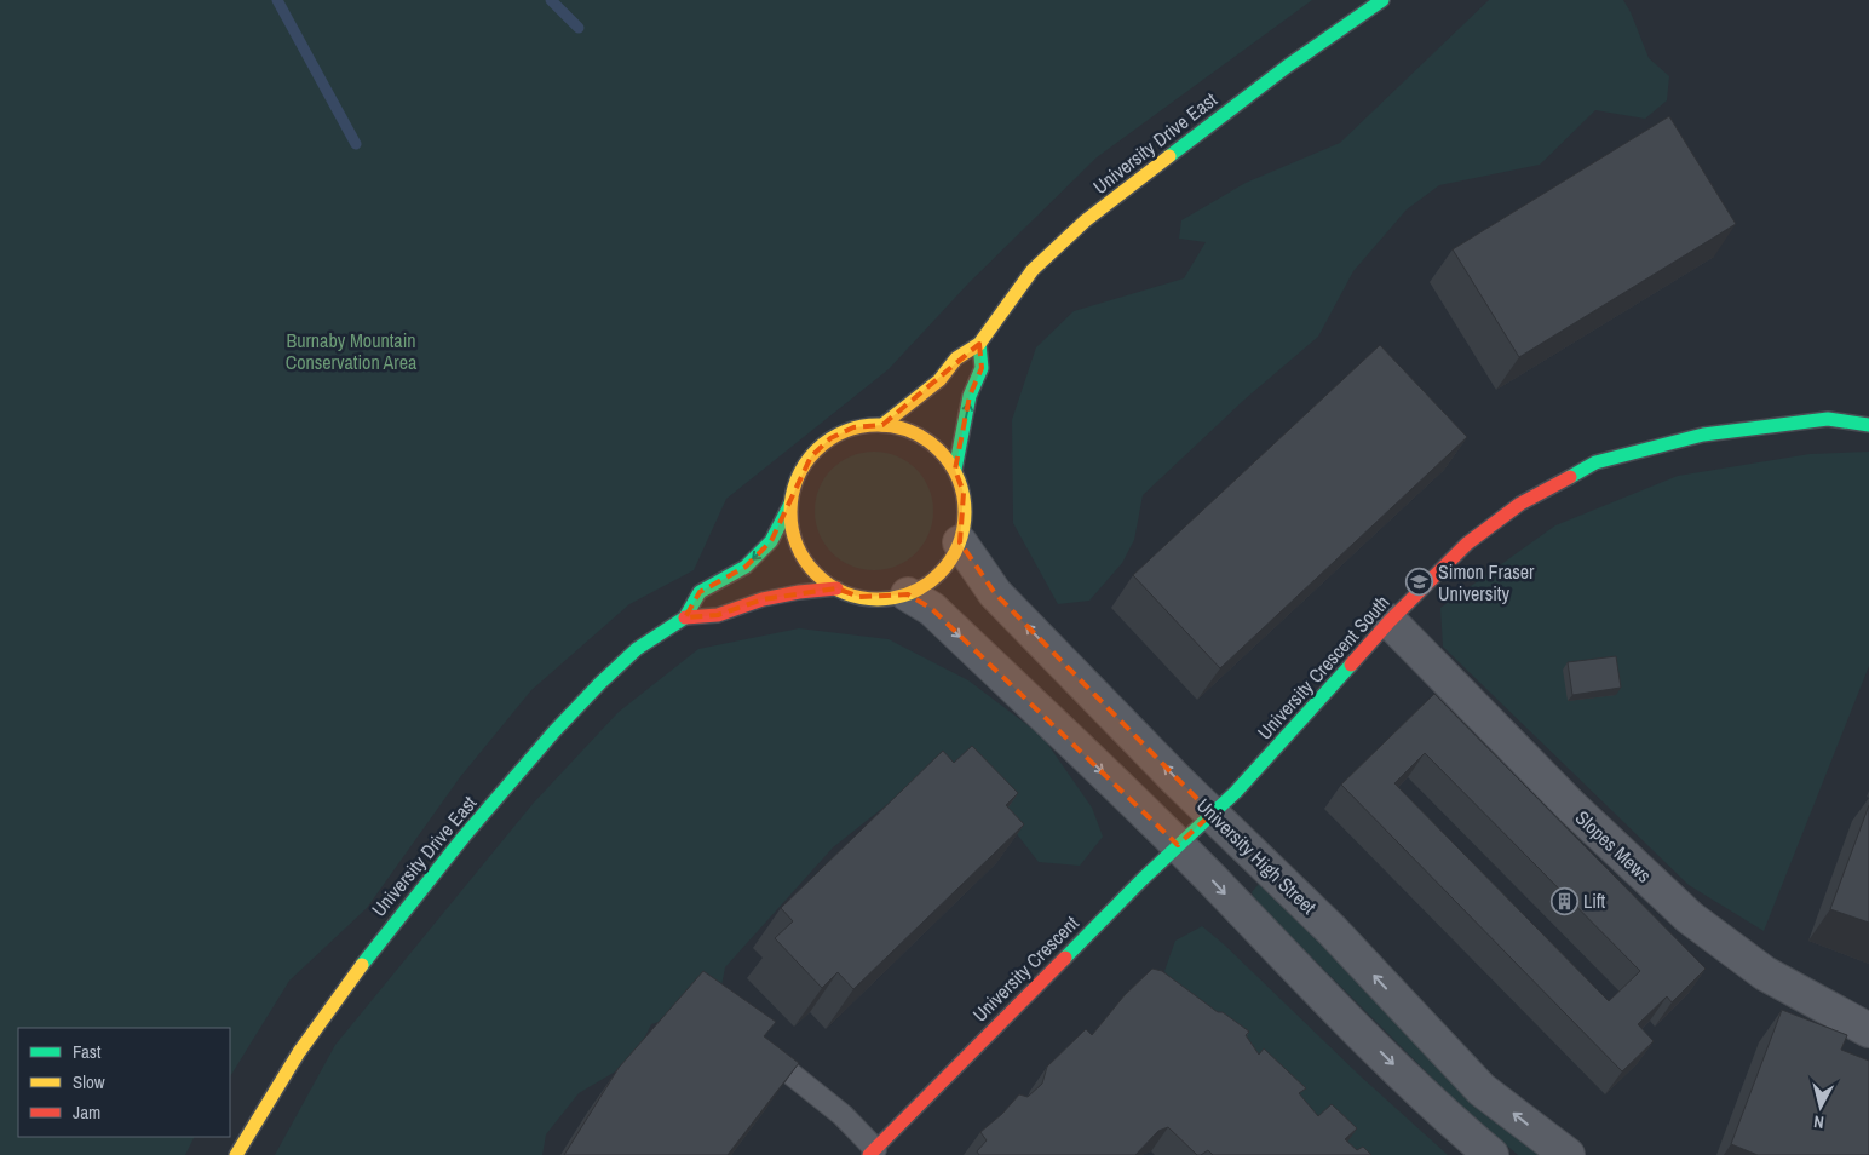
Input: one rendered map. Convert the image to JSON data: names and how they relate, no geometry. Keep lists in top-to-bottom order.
{
  "streets": {
    "street": [
      "University Drive East",
      "University Crescent South",
      "Slopes Mews",
      "University High Street",
      "University Crescent"
    ]
  },
  "crossings": [
    ["University Drive East", "University High Street"],
    ["University Crescent South", "Slopes Mews"],
    ["University Crescent South", "University High Street"],
    ["University Crescent South", "University Crescent"],
    ["University High Street", "University Crescent"]
  ],
  "parks": ["Burnaby Mountain Conservation Area"],
  "places": {
    "school or university": ["Simon Fraser University"],
    "building": ["Lift"]
  },
  "legend": ["Fast", "Slow", "Jam"],
  "north": "bottom"
}
